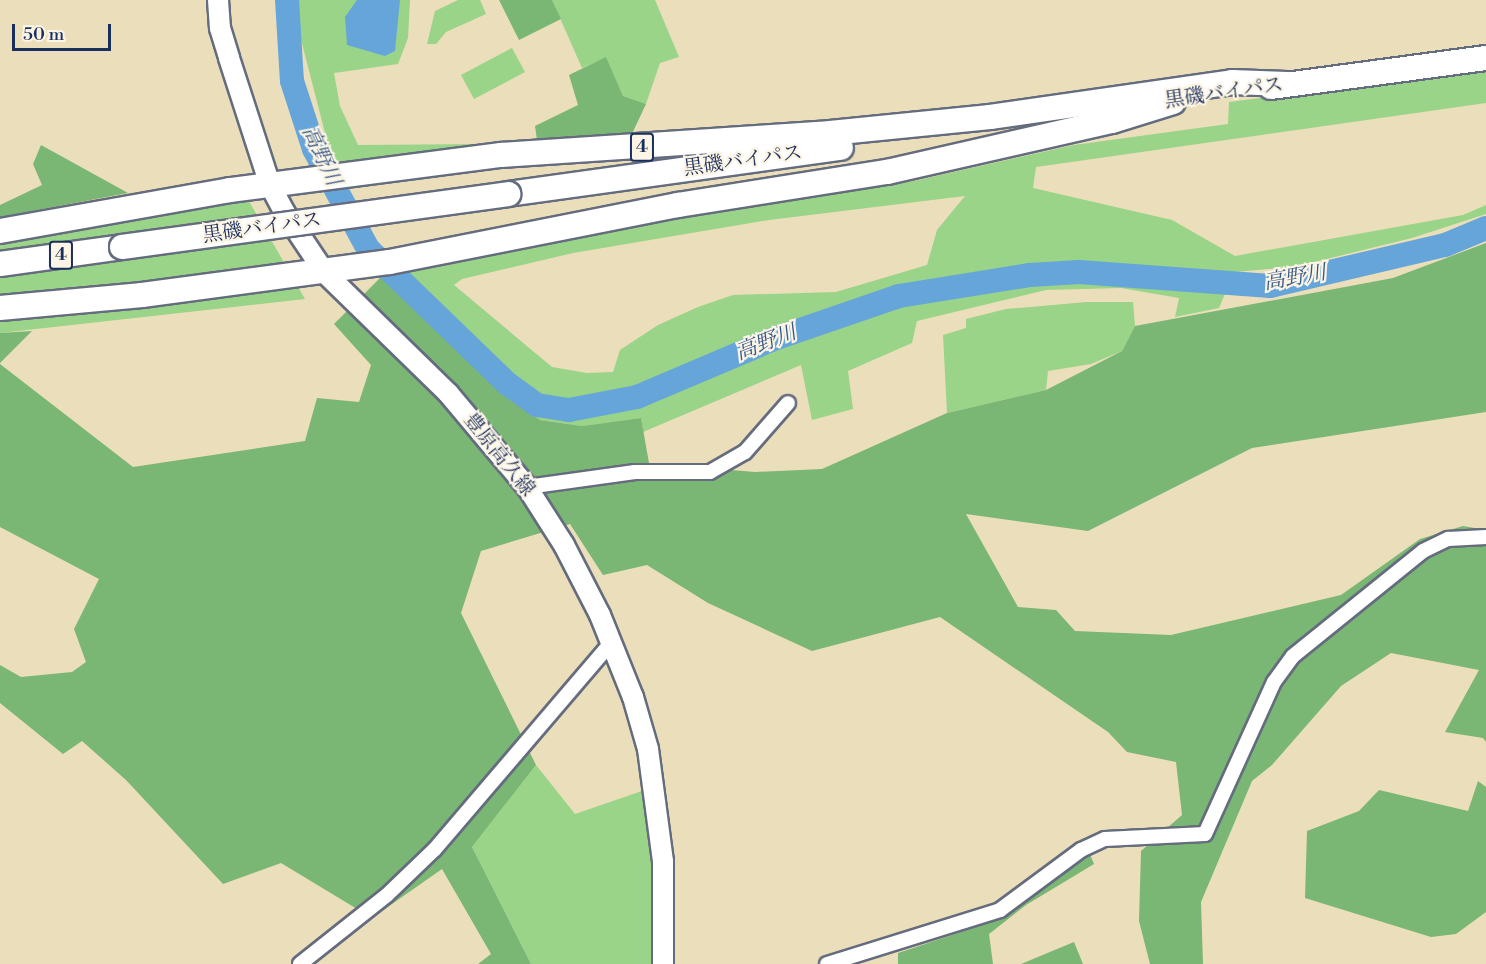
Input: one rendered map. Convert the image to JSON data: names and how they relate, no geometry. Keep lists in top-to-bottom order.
{
  "streets": {
    "highway": ["黒磯バイパス", "4"],
    "main road": ["豊原高久線"]
  },
  "crossings": [
    ["黒磯バイパス", "4"],
    ["4", "豊原高久線"]
  ],
  "water": ["高野川"],
  "scale_bar": "50 m"
}
